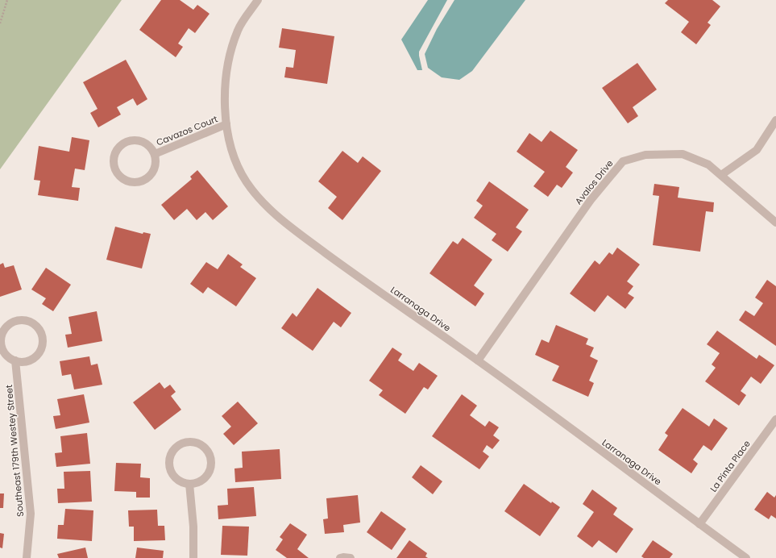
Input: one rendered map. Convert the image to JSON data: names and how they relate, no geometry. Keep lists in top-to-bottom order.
{
  "streets": {
    "street": [
      "Cavazos Court",
      "Avalos Drive",
      "Larranaga Drive",
      "Southeast 179th Westey Street",
      "La Pinta Place"
    ]
  },
  "crossings": [
    ["Cavazos Court", "Larranaga Drive"],
    ["Avalos Drive", "Larranaga Drive"],
    ["Larranaga Drive", "La Pinta Place"]
  ]
}
